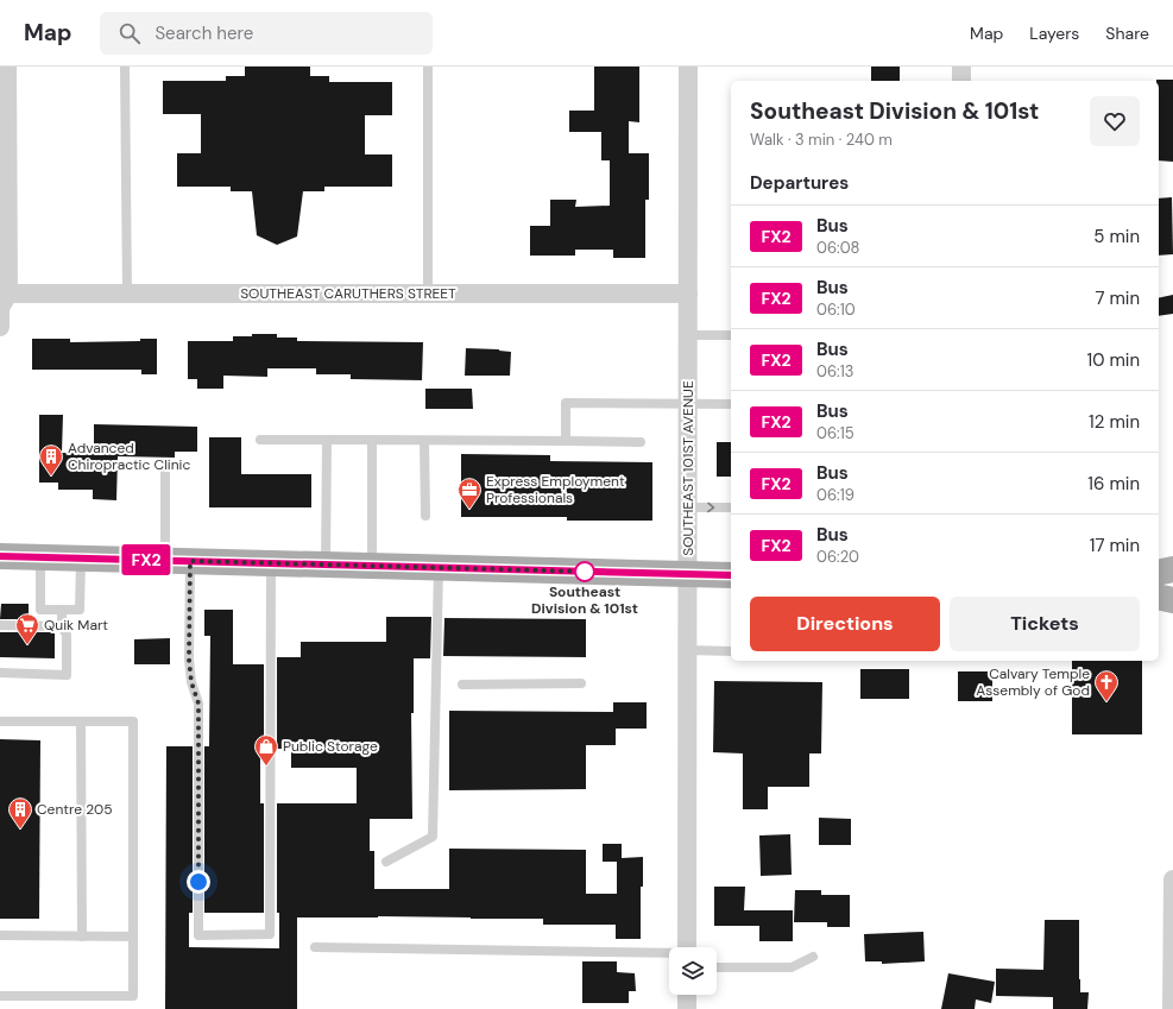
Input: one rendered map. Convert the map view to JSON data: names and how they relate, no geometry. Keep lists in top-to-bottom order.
{
  "streets": {
    "street": ["SOUTHEAST CARUTHERS STREET", "SOUTHEAST 101ST AVENUE"]
  },
  "crossings": [
    ["SOUTHEAST CARUTHERS STREET", "SOUTHEAST 101ST AVENUE"]
  ],
  "places": {
    "building": ["Advanced Chiropractic Clinic", "Centre 205"],
    "office": ["Express Employment Professionals"],
    "other": ["Southeast Division & 101st"],
    "supermarket": ["Quik Mart"],
    "church": ["Calvary Temple Assembly of God"],
    "shop": ["Public Storage"]
  },
  "lines": ["bus line FX2"],
  "page": {
    "header": "Map",
    "search": "Search here",
    "nav": ["Map", "Layers", "Share"],
    "on_map": "FX2",
    "heading": [
      ["Southeast Division & 101st", "Walk · 3 min · 240 m"],
      "Departures"
    ],
    "list": [
      {
        "mark": "FX2",
        "name": "Bus",
        "note": "06:08",
        "value": "5 min"
      },
      {
        "mark": "FX2",
        "name": "Bus",
        "note": "06:10",
        "value": "7 min"
      },
      {
        "mark": "FX2",
        "name": "Bus",
        "note": "06:13",
        "value": "10 min"
      },
      {
        "mark": "FX2",
        "name": "Bus",
        "note": "06:15",
        "value": "12 min"
      },
      {
        "mark": "FX2",
        "name": "Bus",
        "note": "06:19",
        "value": "16 min"
      },
      {
        "mark": "FX2",
        "name": "Bus",
        "note": "06:20",
        "value": "17 min"
      }
    ],
    "buttons": ["Directions", "Tickets"]
  }
}
